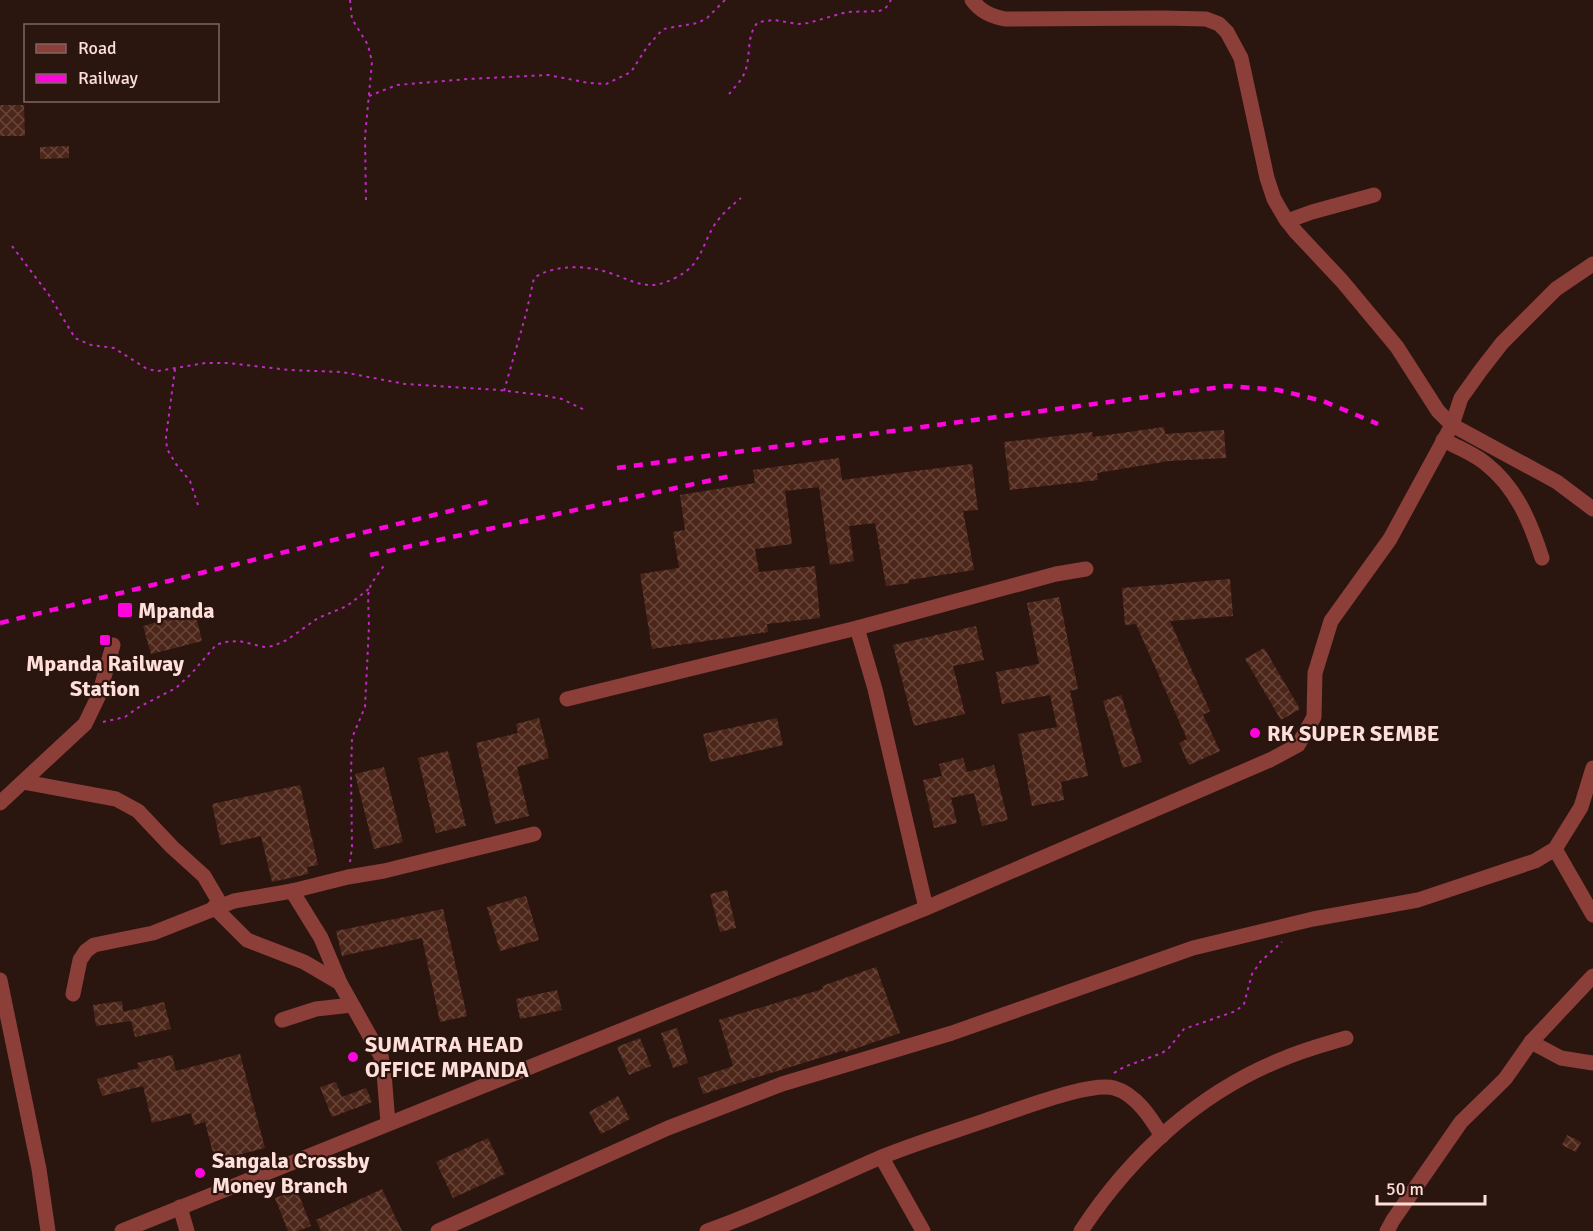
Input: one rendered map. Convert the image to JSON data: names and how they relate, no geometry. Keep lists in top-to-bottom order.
{
  "places": {
    "transit": ["Mpanda", "Mpanda Railway Station"],
    "other": ["RK SUPER SEMBE", "SUMATRA HEAD OFFICE MPANDA", "Sangala Crossby Money Branch"]
  },
  "legend": ["Road", "Railway"],
  "scale_bar": "50 m"
}
